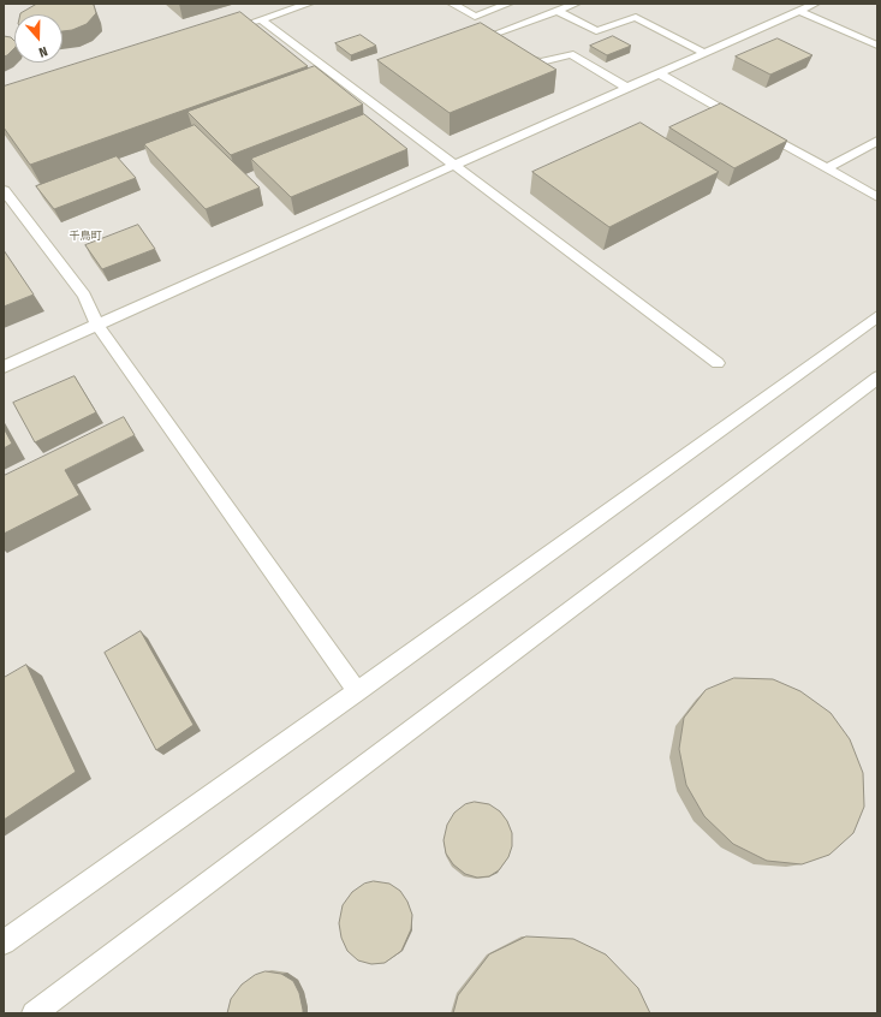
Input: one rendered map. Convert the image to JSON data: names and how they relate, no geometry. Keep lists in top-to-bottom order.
{
  "districts": ["千鳥町"],
  "north": "bottom"
}
